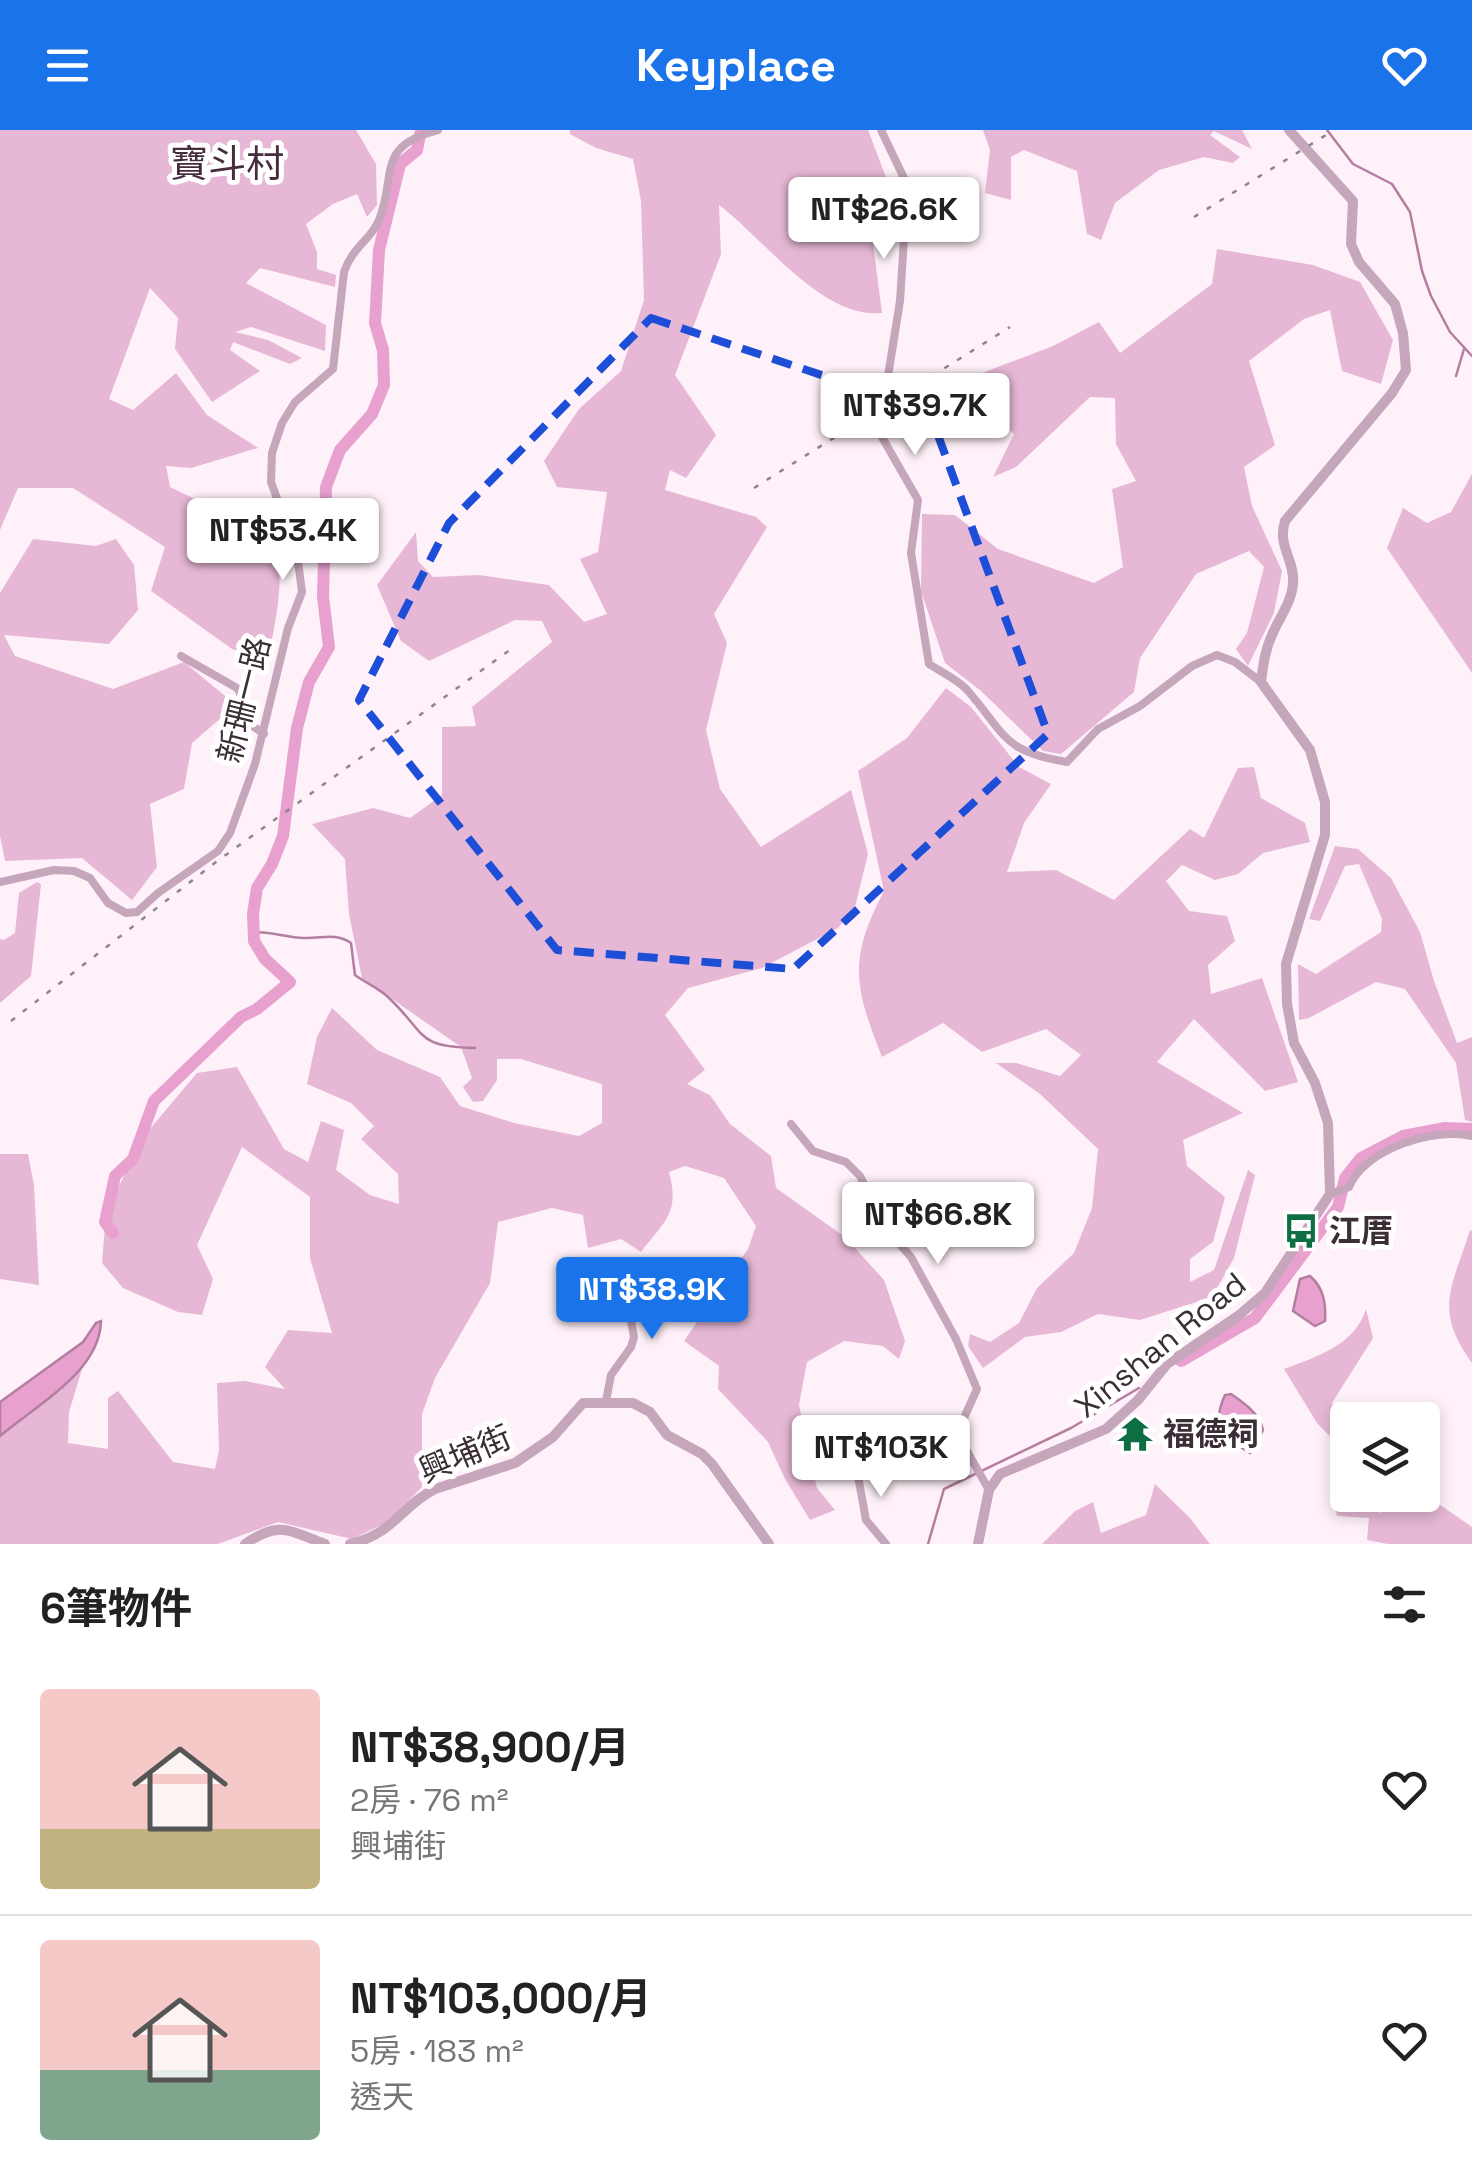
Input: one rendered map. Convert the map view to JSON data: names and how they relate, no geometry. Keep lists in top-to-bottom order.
{
  "streets": {
    "street": ["新珊一路", "Xinshan Road", "興埔街"]
  },
  "districts": ["寶斗村"],
  "places": {
    "bus stop": ["江厝"],
    "temple": ["福德祠"]
  },
  "page": {
    "header": "Keyplace",
    "price": [
      "NT$26.6K",
      "NT$39.7K",
      "NT$53.4K",
      "NT$66.8K",
      "NT$38.9K",
      "NT$103K"
    ],
    "heading": "6筆物件",
    "list": [
      {
        "name": "NT$38,900/月",
        "note": "2房 · 76 m² · 興埔街"
      },
      {
        "name": "NT$103,000/月",
        "note": "5房 · 183 m² · 透天"
      }
    ]
  }
}
